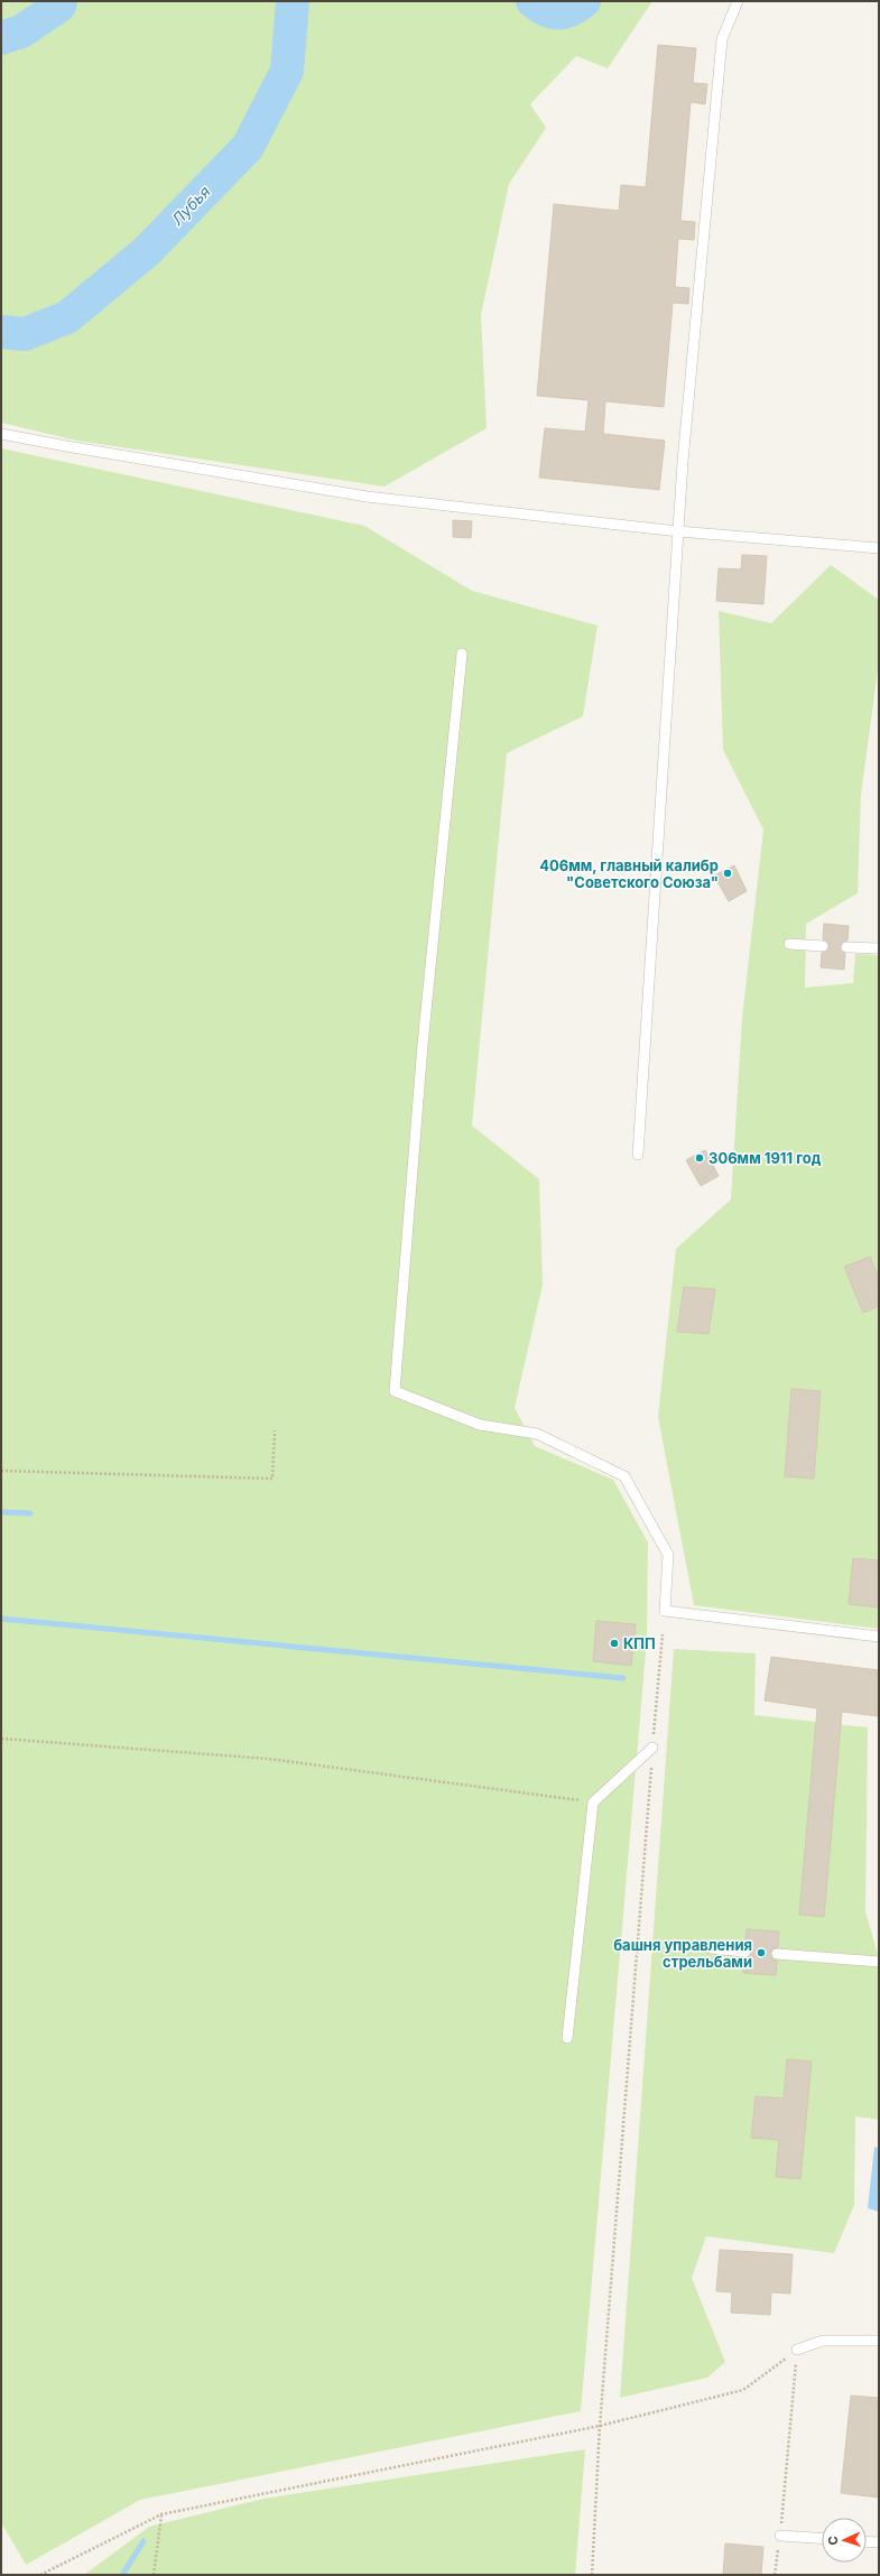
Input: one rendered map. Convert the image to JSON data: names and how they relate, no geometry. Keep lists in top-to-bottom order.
{
  "water": ["Лубья"],
  "places": [
    "406мм, главный калибр \"Советского Союза\"",
    "306мм 1911 год",
    "КПП",
    "башня управления стрельбами"
  ],
  "north": "left"
}
